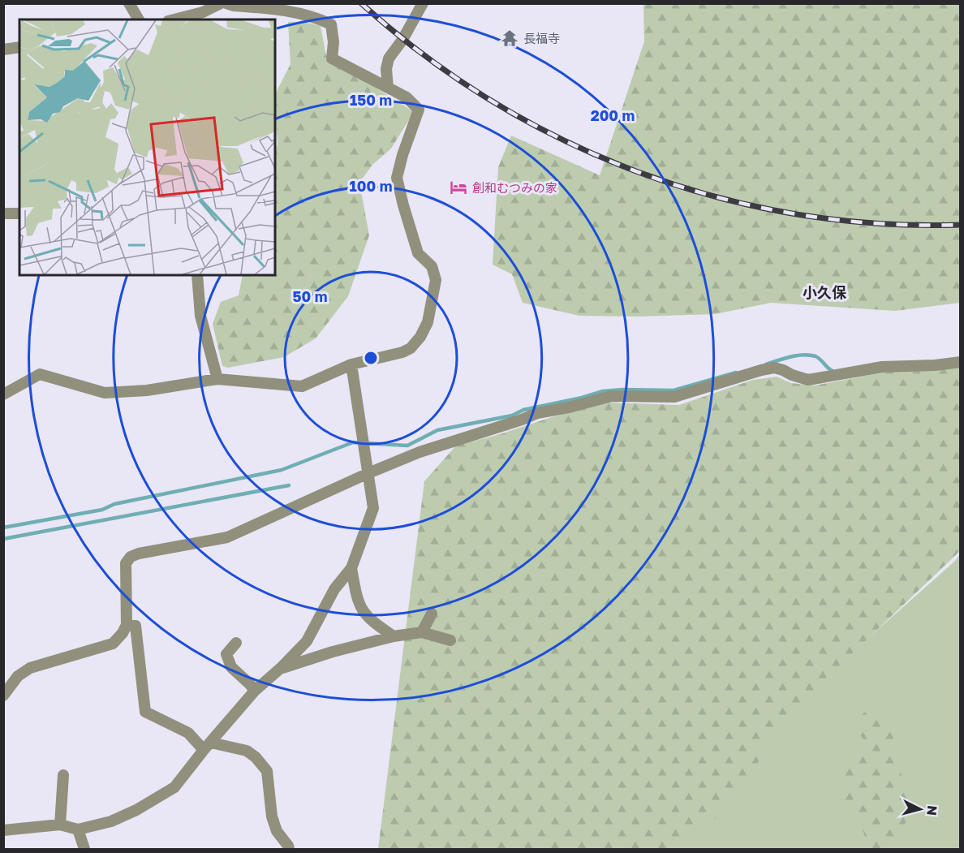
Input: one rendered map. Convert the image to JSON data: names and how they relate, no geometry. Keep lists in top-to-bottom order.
{
  "districts": ["小久保"],
  "places": {
    "temple": ["長福寺"],
    "hotel": ["創和むつみの家"]
  },
  "north": "right",
  "rings": [
    "150 m",
    "200 m",
    "100 m",
    "50 m"
  ]
}
